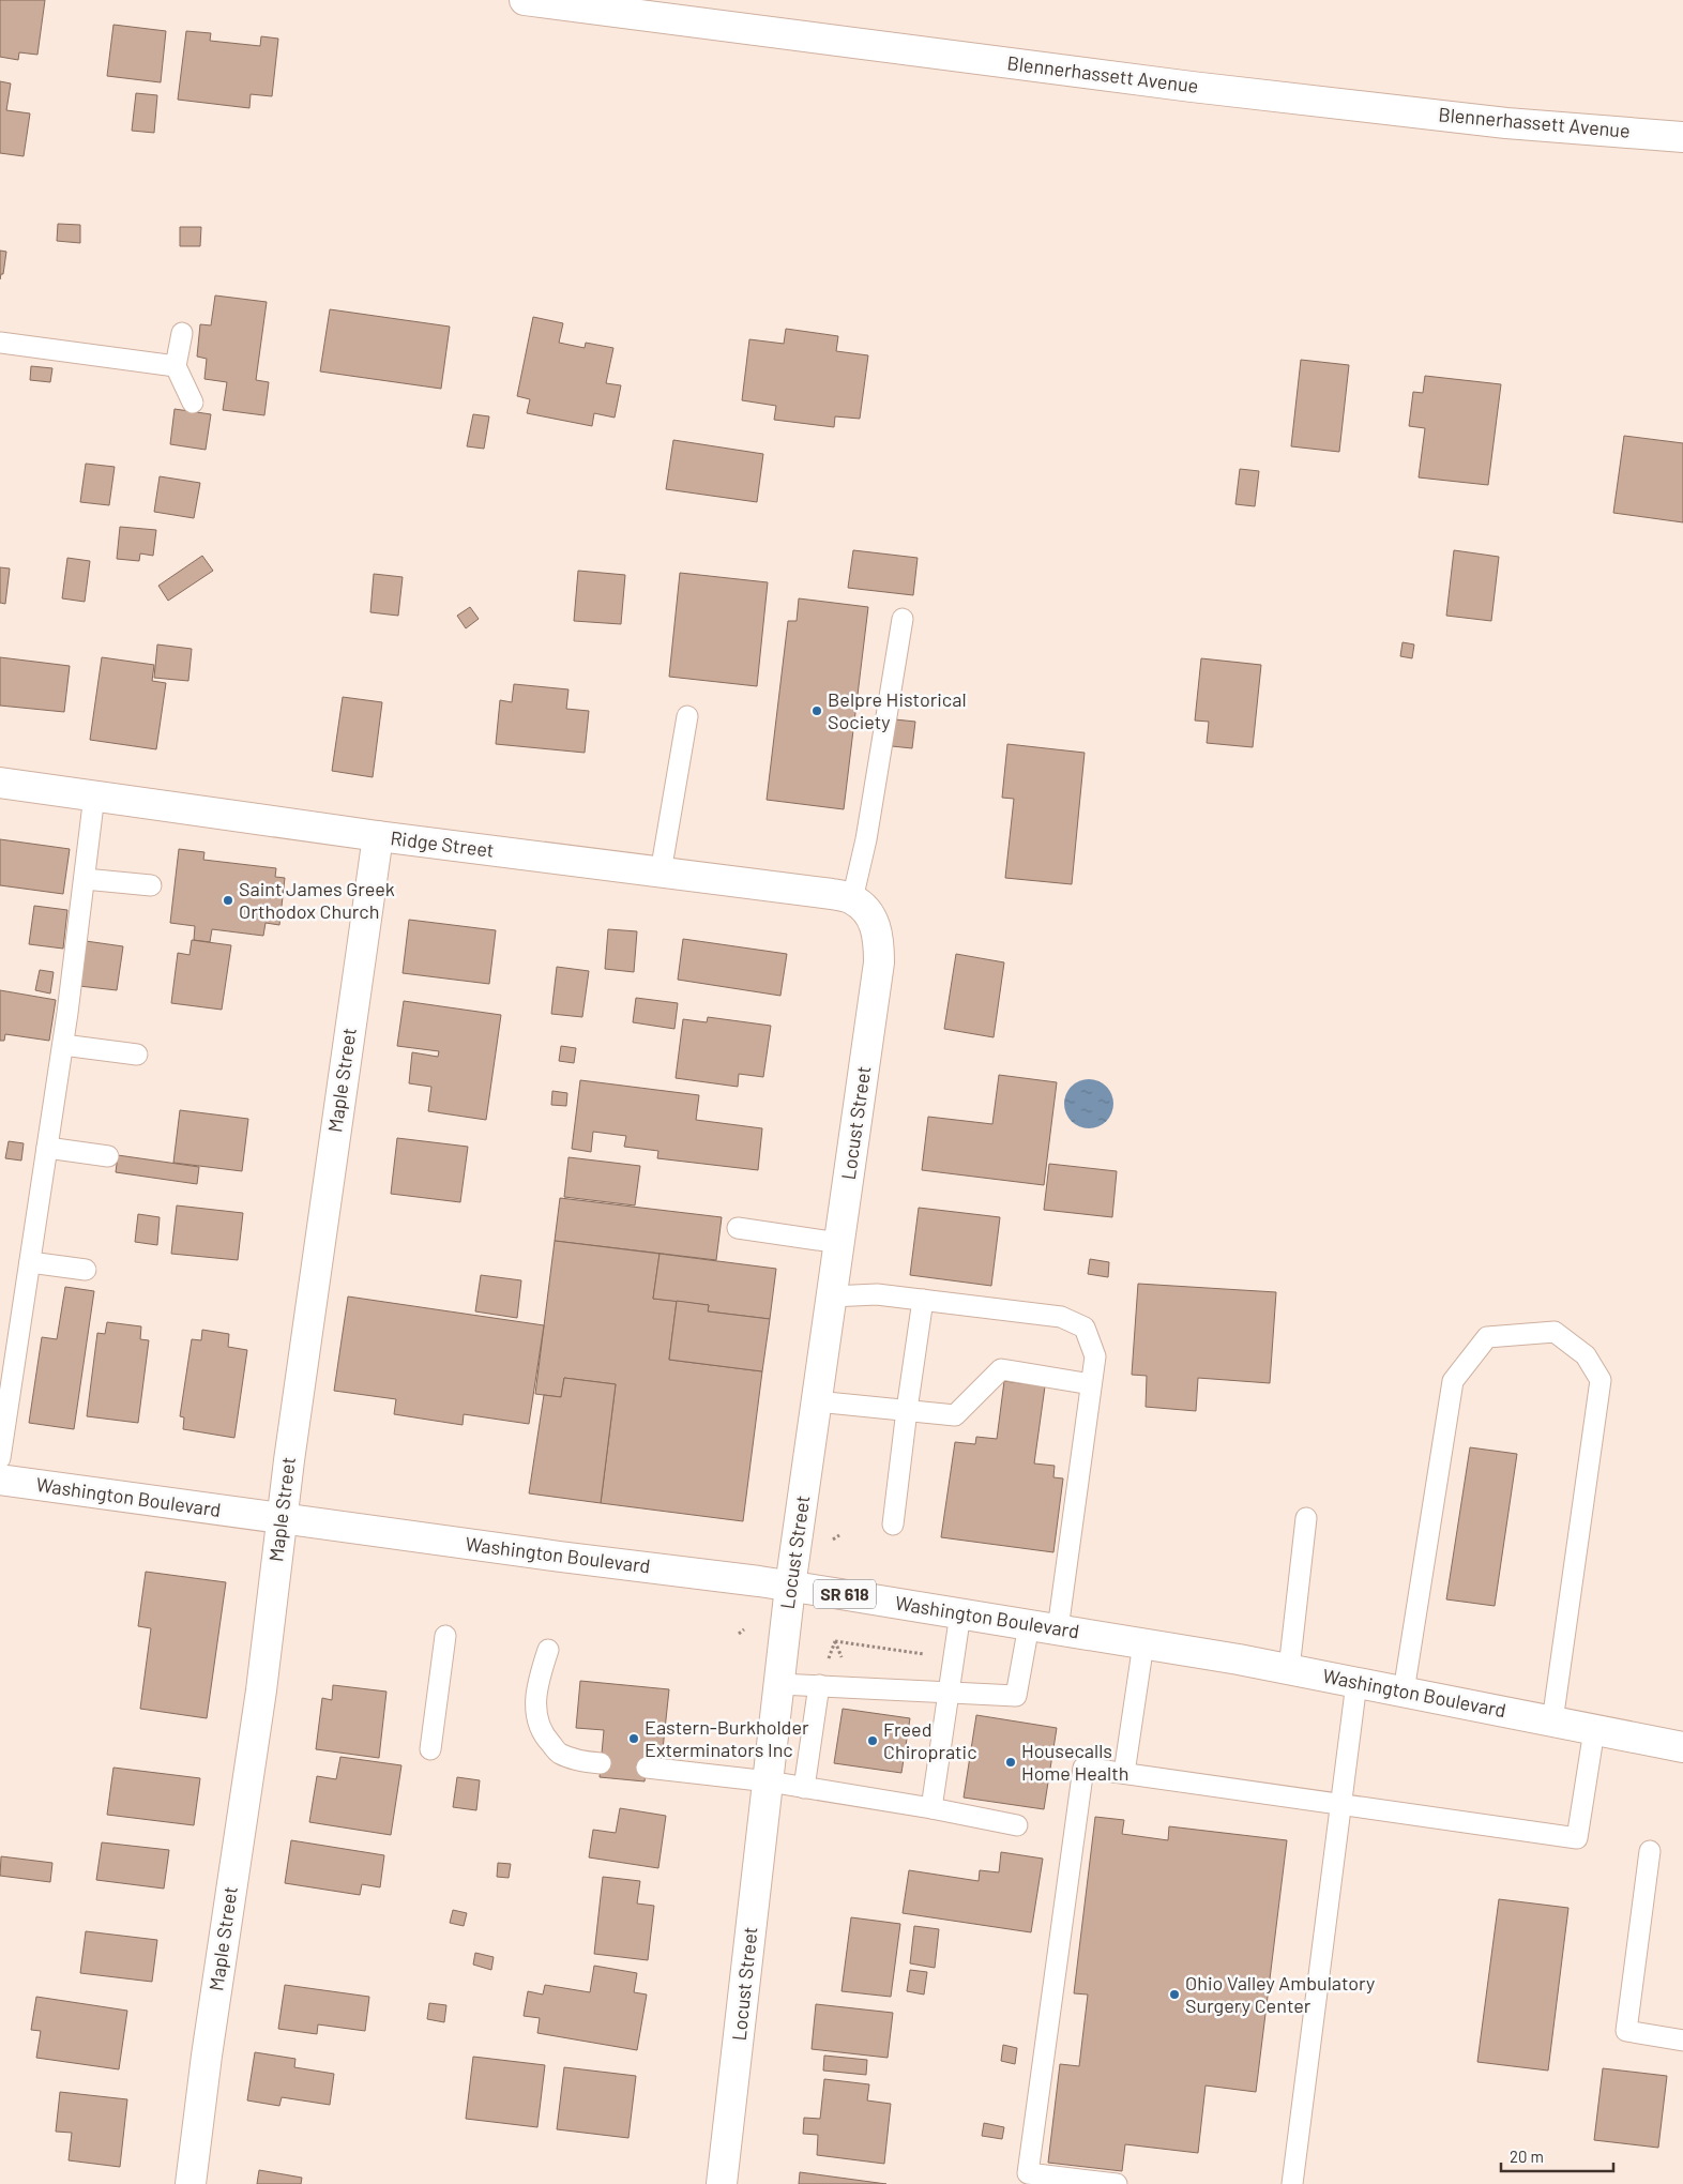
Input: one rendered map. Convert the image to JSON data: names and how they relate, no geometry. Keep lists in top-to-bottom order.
{
  "streets": {
    "street": [
      "Blennerhassett Avenue",
      "Ridge Street",
      "Maple Street",
      "Locust Street",
      "Washington Boulevard",
      "SR 618"
    ]
  },
  "crossings": [
    ["Ridge Street", "Maple Street"],
    ["Ridge Street", "Locust Street"],
    ["Maple Street", "Washington Boulevard"],
    ["Locust Street", "Washington Boulevard"]
  ],
  "places": [
    "Belpre Historical Society",
    "Saint James Greek Orthodox Church",
    "Eastern-Burkholder Exterminators Inc",
    "Freed Chiropratic",
    "Housecalls Home Health",
    "Ohio Valley Ambulatory Surgery Center"
  ],
  "scale_bar": "20 m"
}
